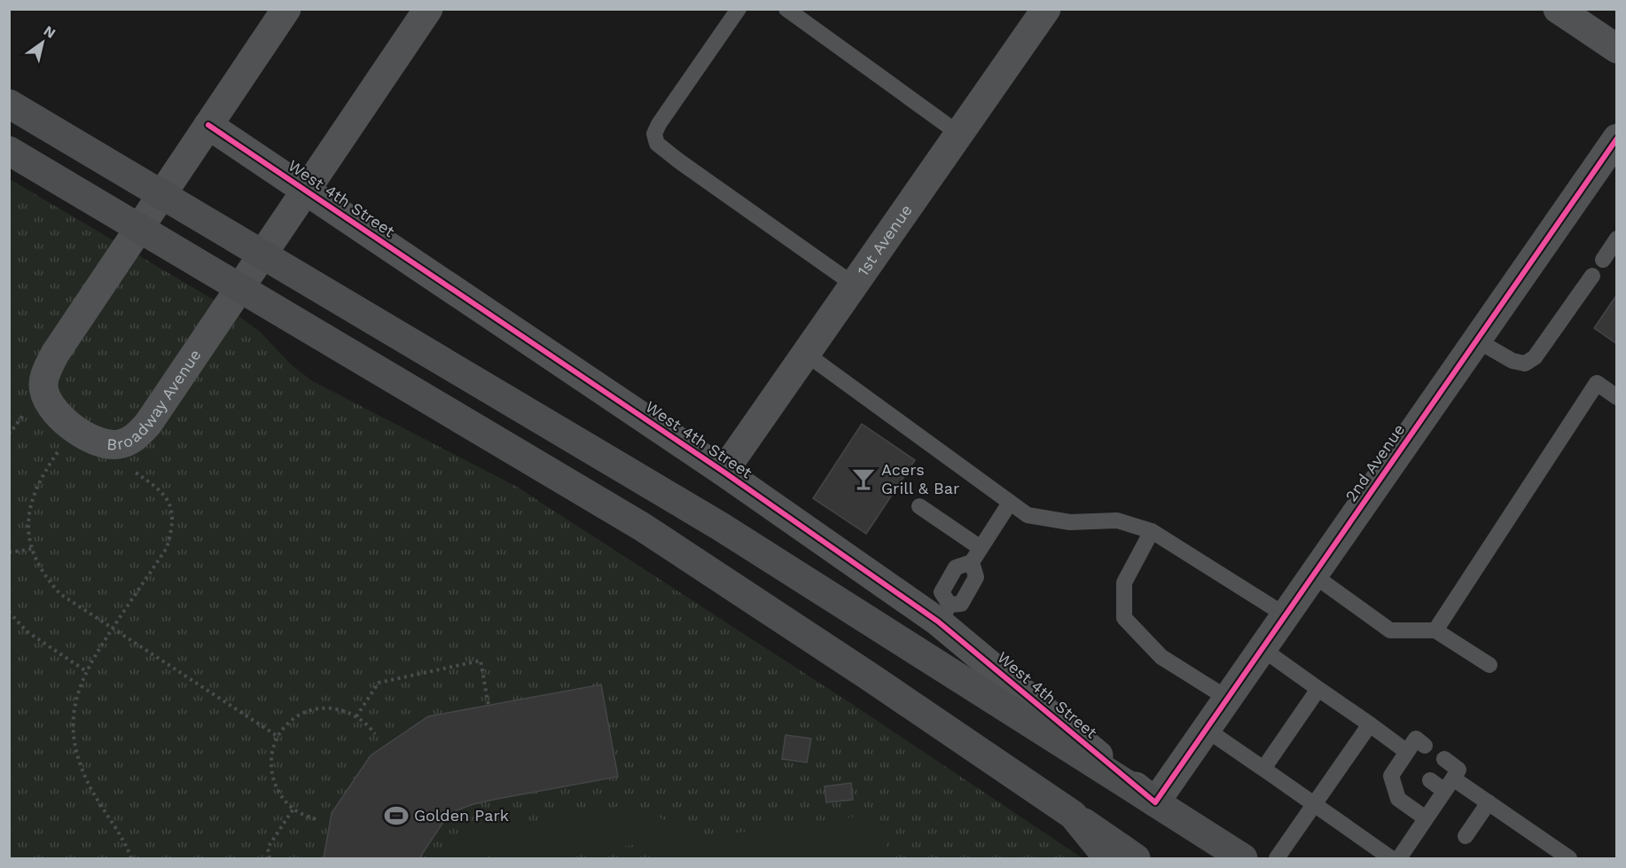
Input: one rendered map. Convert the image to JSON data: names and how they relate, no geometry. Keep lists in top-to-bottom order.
{
  "streets": {
    "street": [
      "West 4th Street",
      "1st Avenue",
      "Broadway Avenue",
      "2nd Avenue"
    ]
  },
  "crossings": [
    ["West 4th Street", "1st Avenue"],
    ["West 4th Street", "Broadway Avenue"],
    ["West 4th Street", "2nd Avenue"]
  ],
  "places": {
    "bar": ["Acers Grill & Bar"],
    "sports": ["Golden Park"]
  },
  "north": "top right"
}
